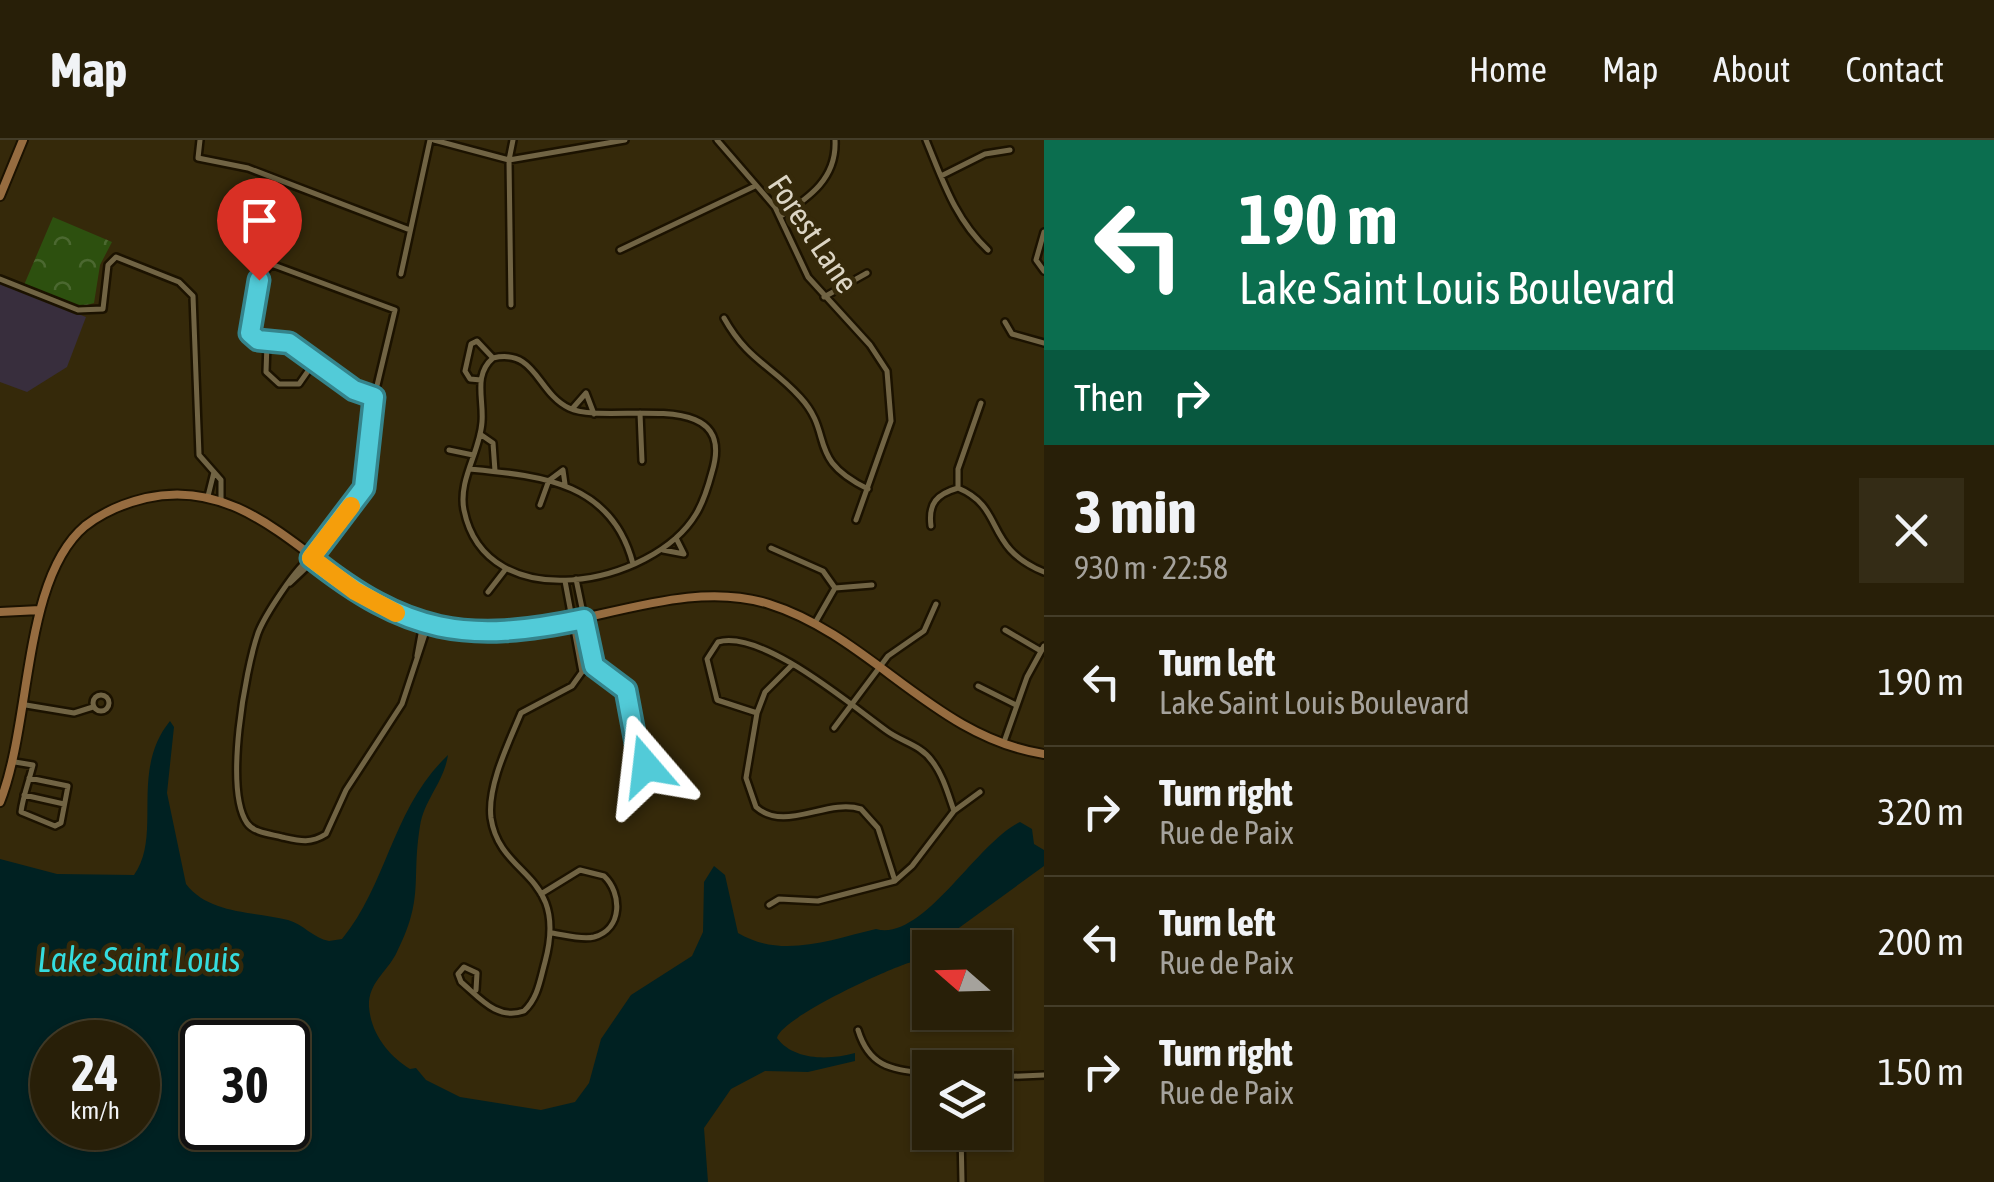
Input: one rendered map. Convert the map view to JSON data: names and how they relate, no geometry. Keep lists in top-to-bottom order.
{
  "streets": {
    "street": ["Forest Lane"]
  },
  "water": ["Lake Saint Louis"],
  "north": "left",
  "page": {
    "header": "Map",
    "nav": [
      "Home",
      "Map",
      "About",
      "Contact"
    ],
    "turn": ["190 m", "Lake Saint Louis Boulevard"],
    "then": "Then",
    "heading": ["3 min", "930 m · 22:58"],
    "list": [
      {
        "name": "Turn left",
        "note": "Lake Saint Louis Boulevard",
        "value": "190 m"
      },
      {
        "name": "Turn right",
        "note": "Rue de Paix",
        "value": "320 m"
      },
      {
        "name": "Turn left",
        "note": "Rue de Paix",
        "value": "200 m"
      },
      {
        "name": "Turn right",
        "note": "Rue de Paix",
        "value": "150 m"
      }
    ],
    "speed": "24 km/h",
    "limit": "30"
  }
}
